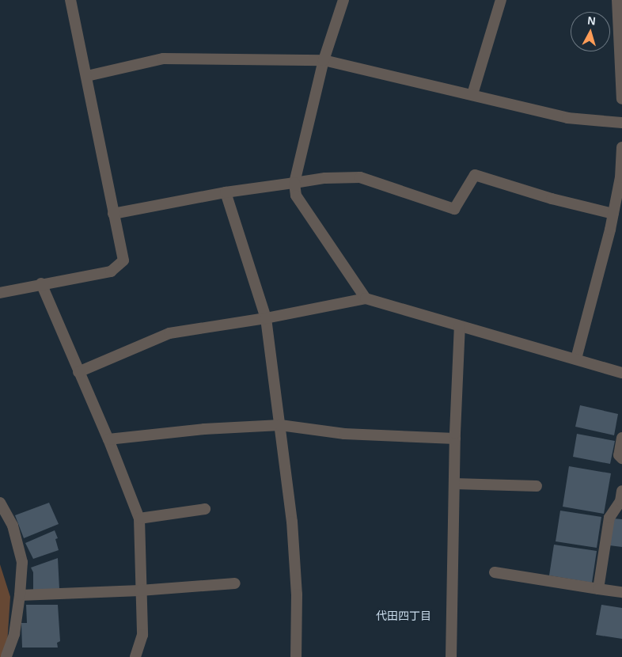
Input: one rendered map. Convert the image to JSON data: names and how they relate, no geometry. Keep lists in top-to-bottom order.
{
  "districts": ["代田四丁目"],
  "north": "top"
}
